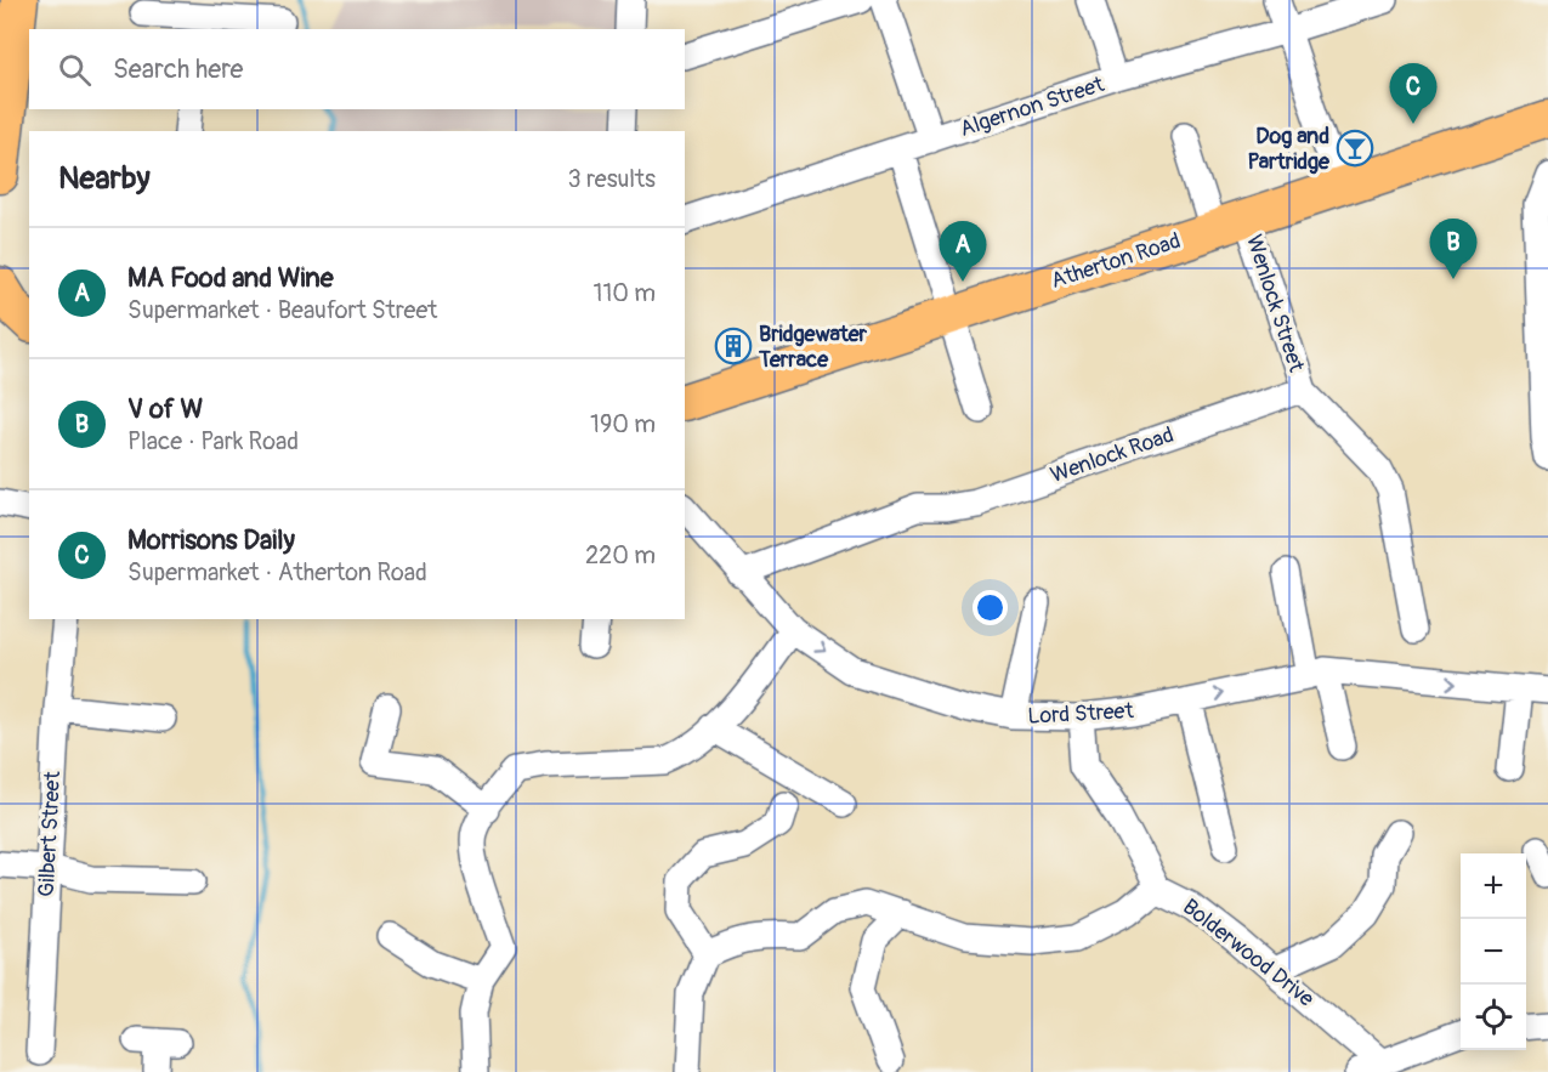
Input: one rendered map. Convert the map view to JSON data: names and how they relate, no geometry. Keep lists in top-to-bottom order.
{
  "streets": {
    "highway": ["Atherton Road"],
    "street": [
      "Algernon Street",
      "Wenlock Street",
      "Wenlock Road",
      "Lord Street",
      "Gilbert Street",
      "Bolderwood Drive"
    ]
  },
  "crossings": [
    ["Atherton Road", "Wenlock Street"],
    ["Wenlock Street", "Wenlock Road"],
    ["Wenlock Road", "Lord Street"],
    ["Lord Street", "Bolderwood Drive"]
  ],
  "places": {
    "bar": ["Dog and Partridge"],
    "building": ["Bridgewater Terrace"]
  },
  "page": {
    "search": "Search here",
    "pins": ["C", "B", "A"],
    "heading": ["Nearby", "3 results"],
    "list": [
      {
        "mark": "A",
        "name": "MA Food and Wine",
        "note": "Supermarket · Beaufort Street",
        "value": "110 m"
      },
      {
        "mark": "B",
        "name": "V of W",
        "note": "Place · Park Road",
        "value": "190 m"
      },
      {
        "mark": "C",
        "name": "Morrisons Daily",
        "note": "Supermarket · Atherton Road",
        "value": "220 m"
      }
    ],
    "map_buttons": ["+", "−"]
  }
}
